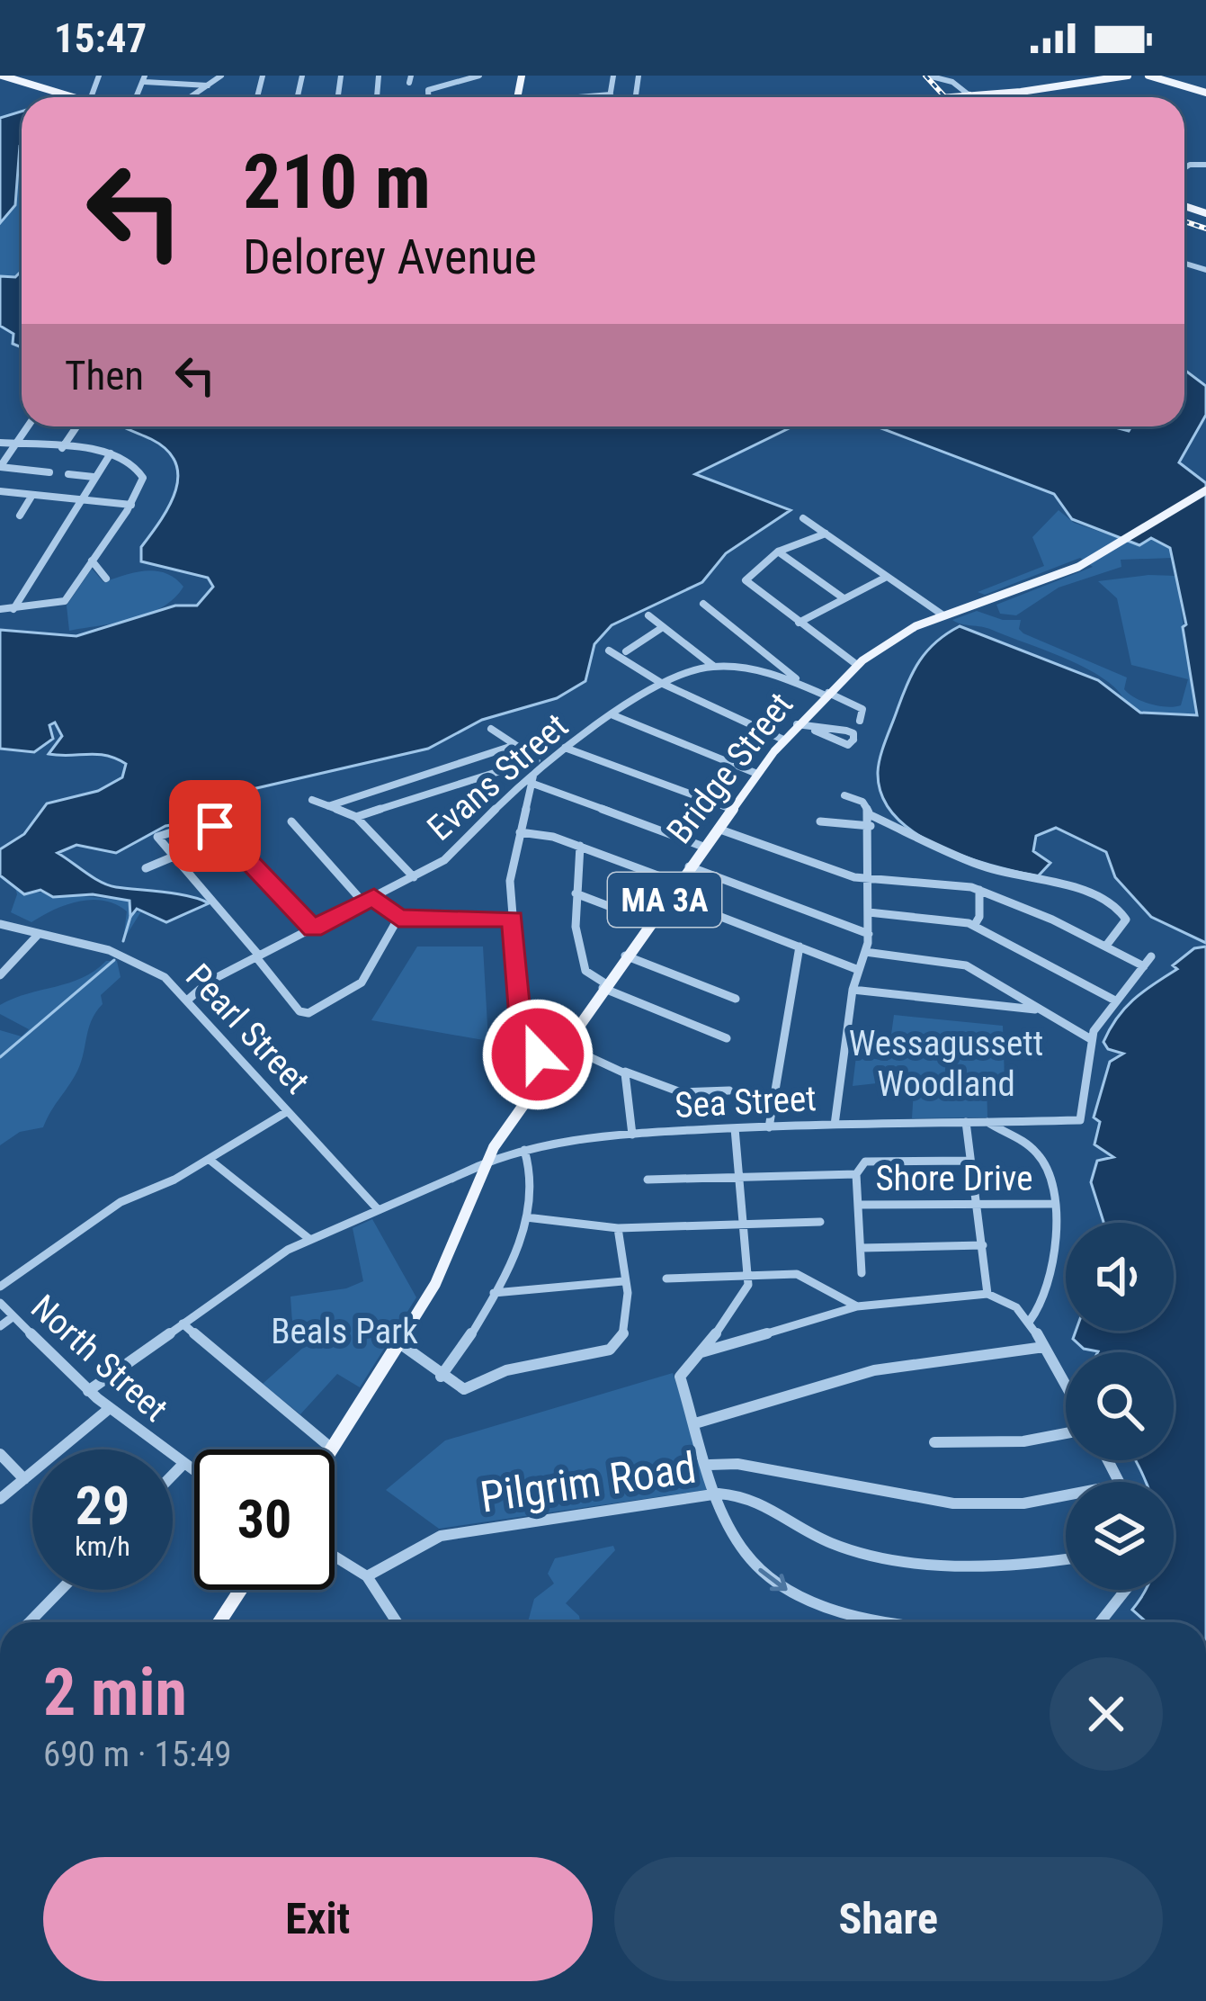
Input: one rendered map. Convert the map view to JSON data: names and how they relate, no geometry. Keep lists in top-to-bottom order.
{
  "streets": {
    "main road": ["Bridge Street", "MA 3A"],
    "street": [
      "Evans Street",
      "Pearl Street",
      "Sea Street",
      "Shore Drive",
      "North Street",
      "Pilgrim Road"
    ]
  },
  "crossings": [
    ["Bridge Street", "Evans Street"],
    ["Bridge Street", "Sea Street"],
    ["Evans Street", "Pearl Street"],
    ["Pearl Street", "Sea Street"],
    ["Sea Street", "North Street"]
  ],
  "one_way": ["Pilgrim Road"],
  "parks": ["Wessagussett Woodland", "Beals Park"],
  "page": {
    "status": "15:47",
    "turn": ["210 m", "Delorey Avenue"],
    "then": "Then",
    "speed": "29 km/h",
    "limit": "30",
    "heading": ["2 min", "690 m · 15:49"],
    "buttons": ["Exit", "Share"]
  }
}
